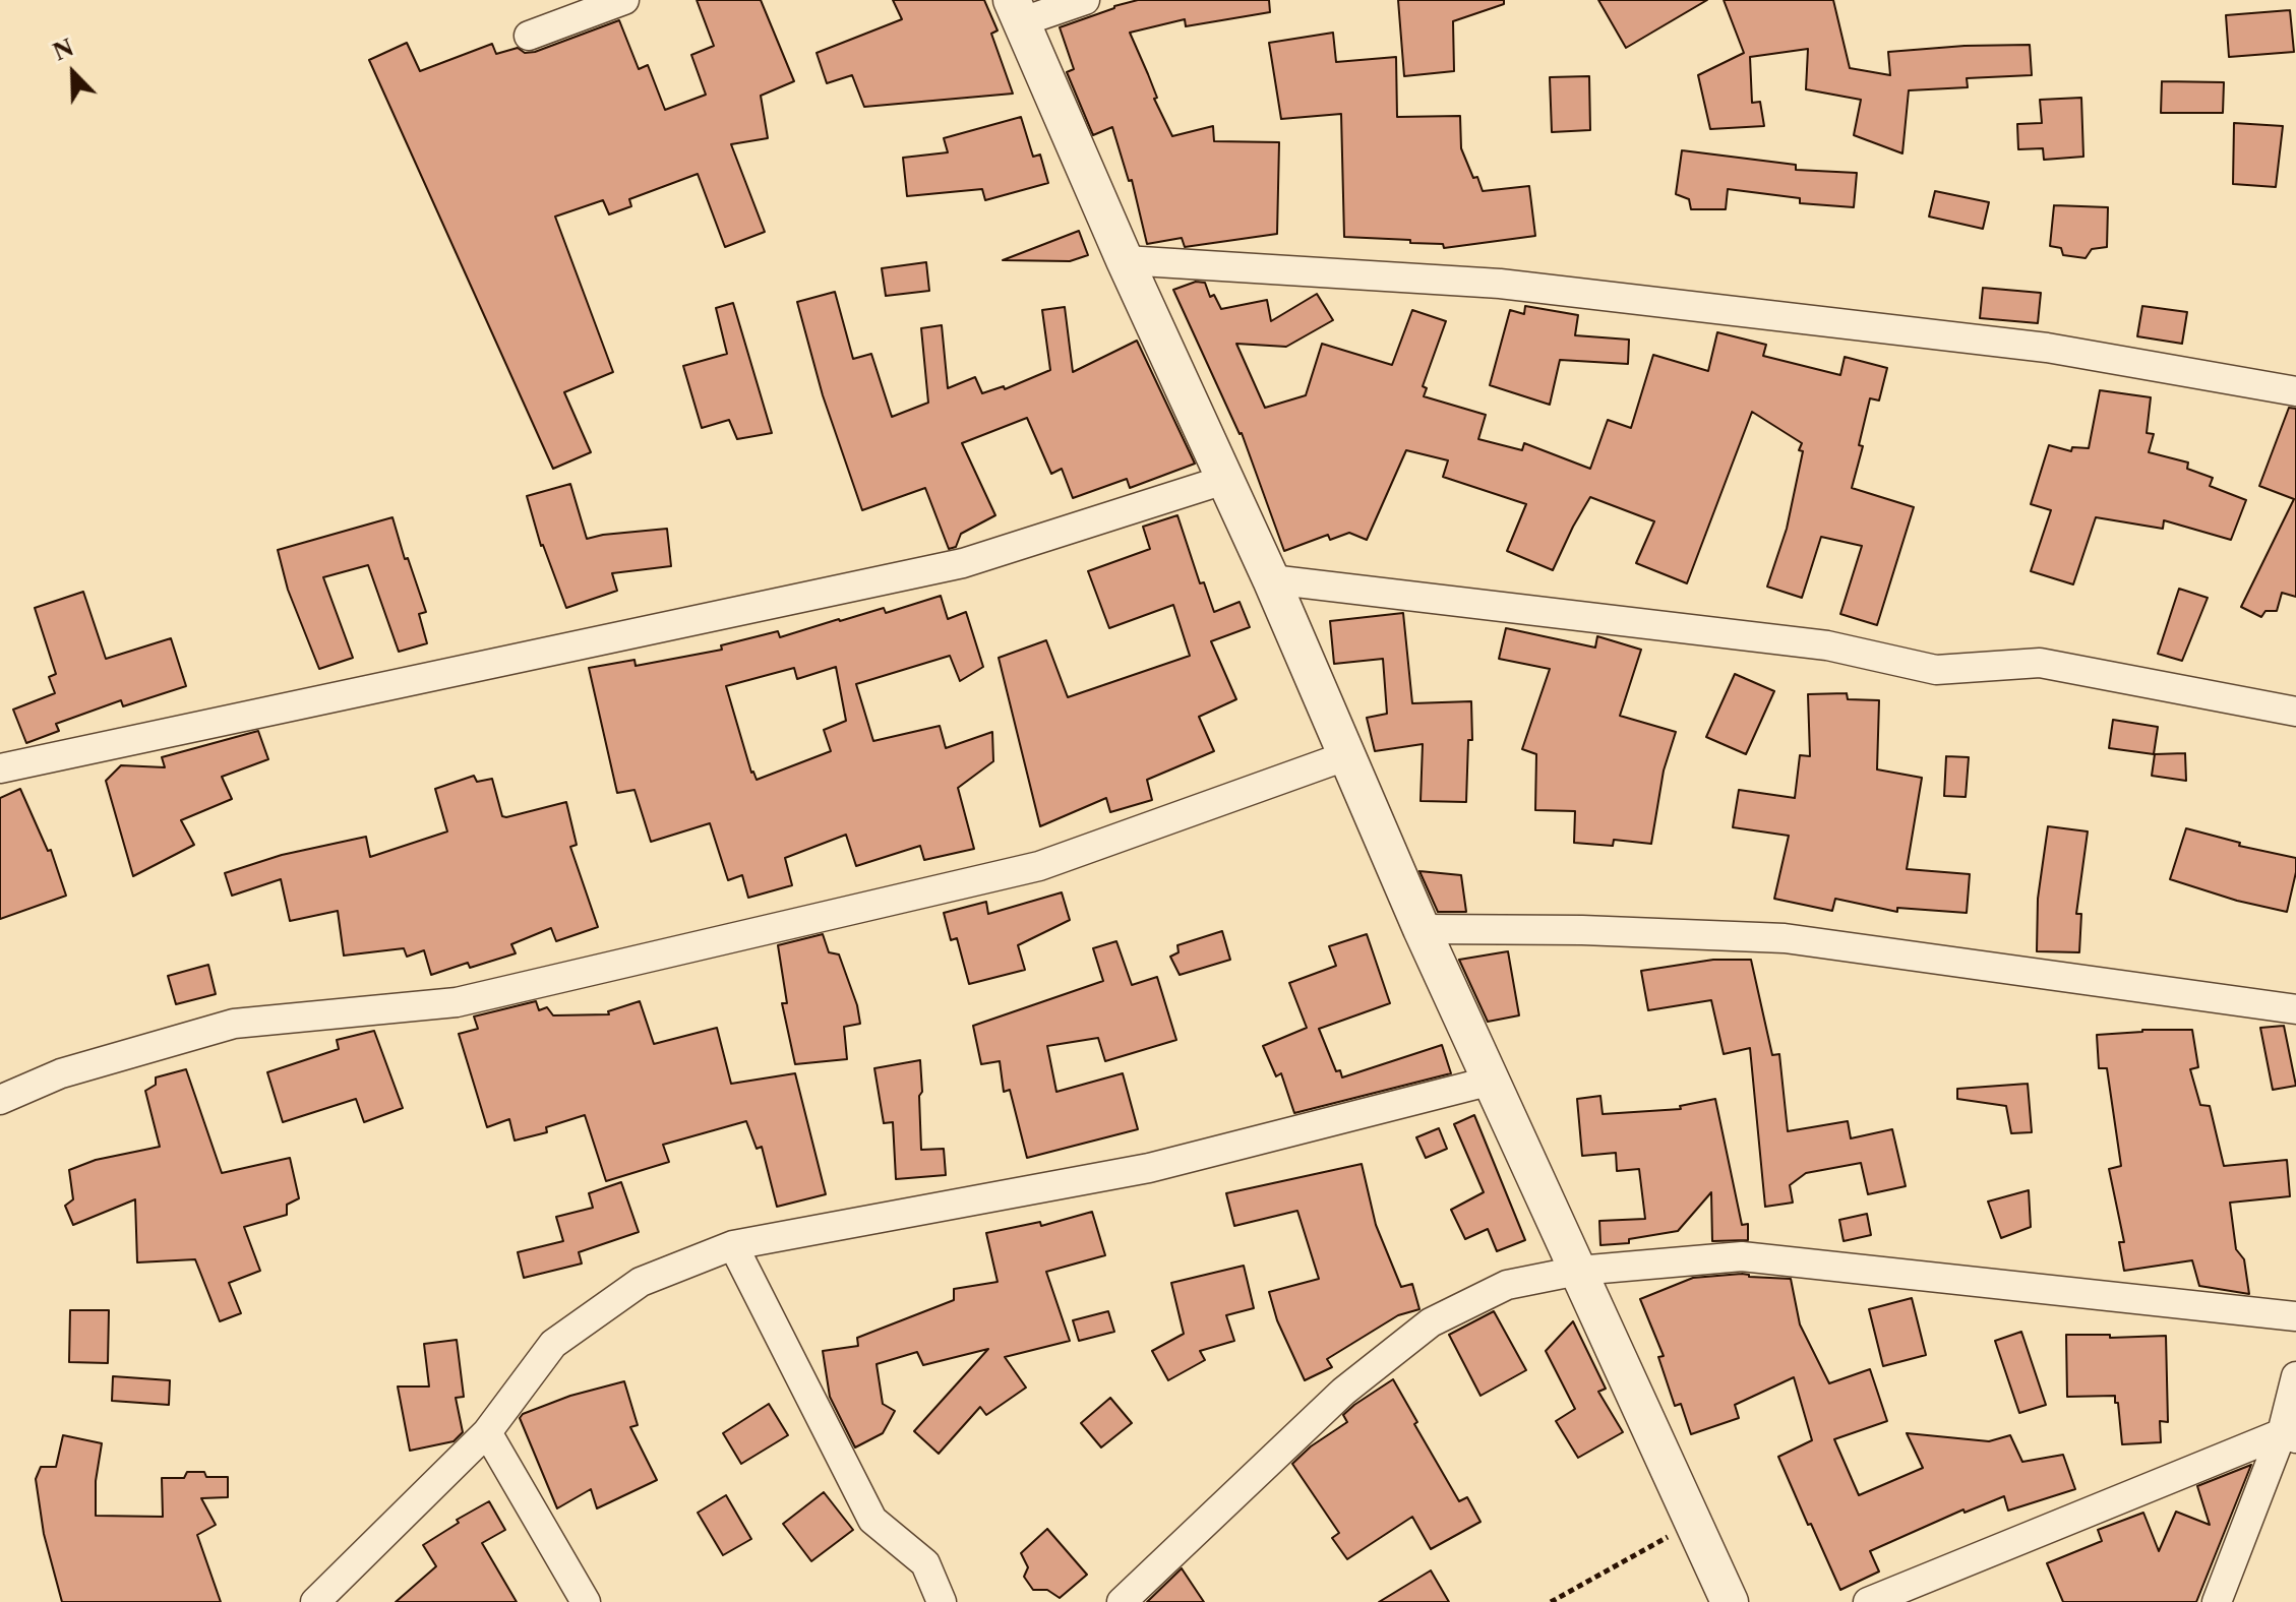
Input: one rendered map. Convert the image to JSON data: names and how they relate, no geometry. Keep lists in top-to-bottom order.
{
  "north": "top left"
}
